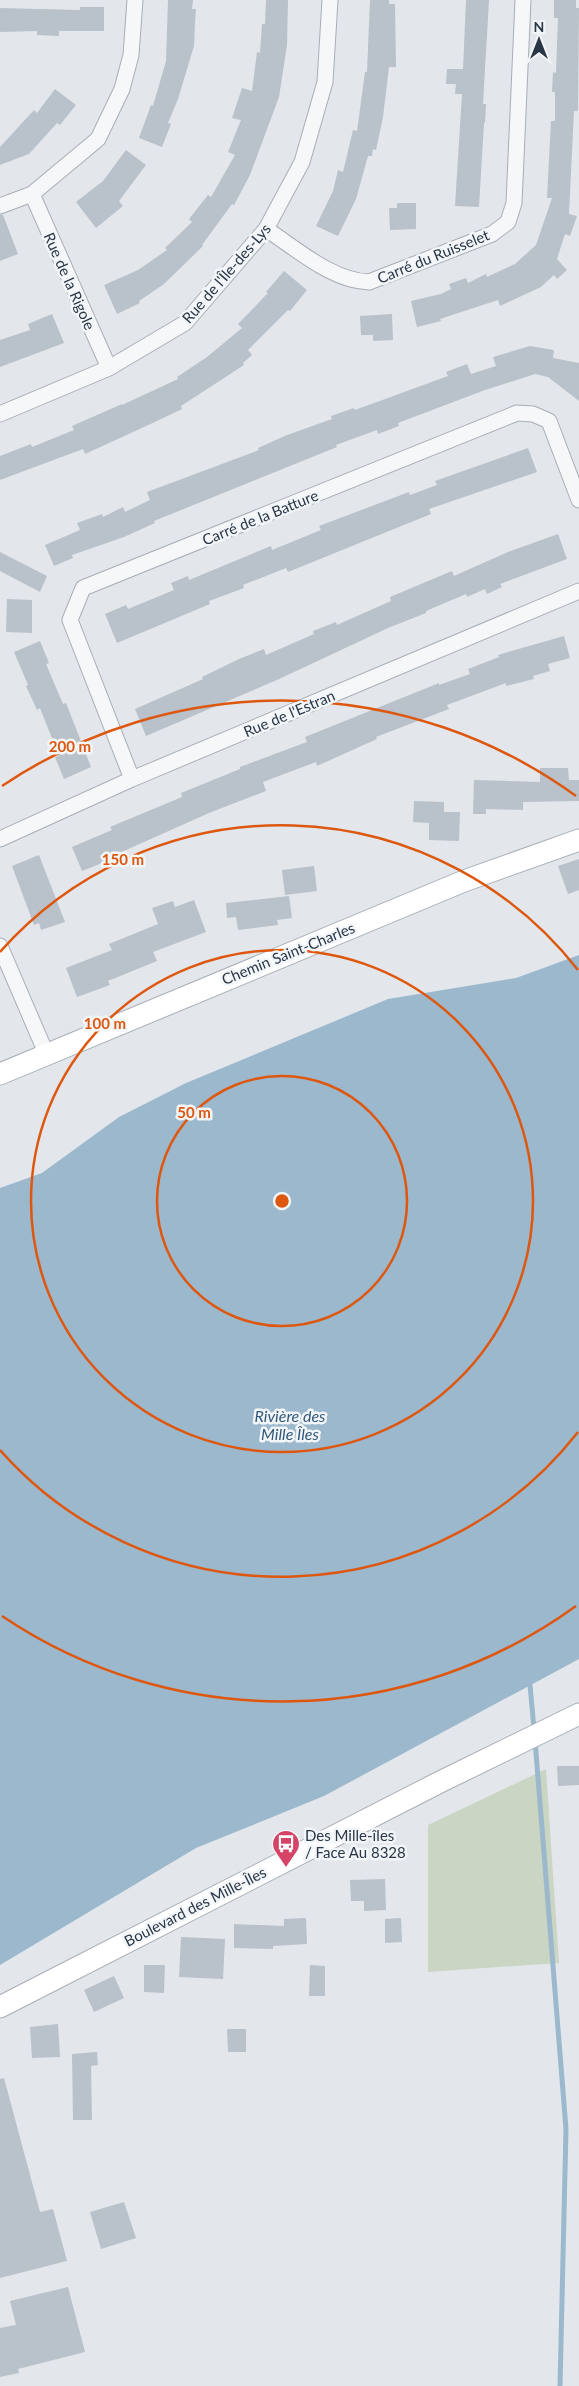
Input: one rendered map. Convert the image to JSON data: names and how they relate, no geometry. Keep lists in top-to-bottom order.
{
  "streets": {
    "street": [
      "Carré du Ruisselet",
      "Rue de l'Île-des-Lys",
      "Rue de la Rigole",
      "Carré de la Batture",
      "Rue de l'Estran",
      "Chemin Saint-Charles",
      "Boulevard des Mille-Îles"
    ]
  },
  "crossings": [
    ["Carré du Ruisselet", "Rue de l'Île-des-Lys"],
    ["Rue de l'Île-des-Lys", "Rue de la Rigole"],
    ["Carré de la Batture", "Rue de l'Estran"]
  ],
  "water": ["Rivière des Mille Îles"],
  "places": {
    "bus stop": ["Des Mille-îles / Face Au 8328"]
  },
  "north": "top",
  "rings": [
    "200 m",
    "150 m",
    "100 m",
    "50 m"
  ]
}
